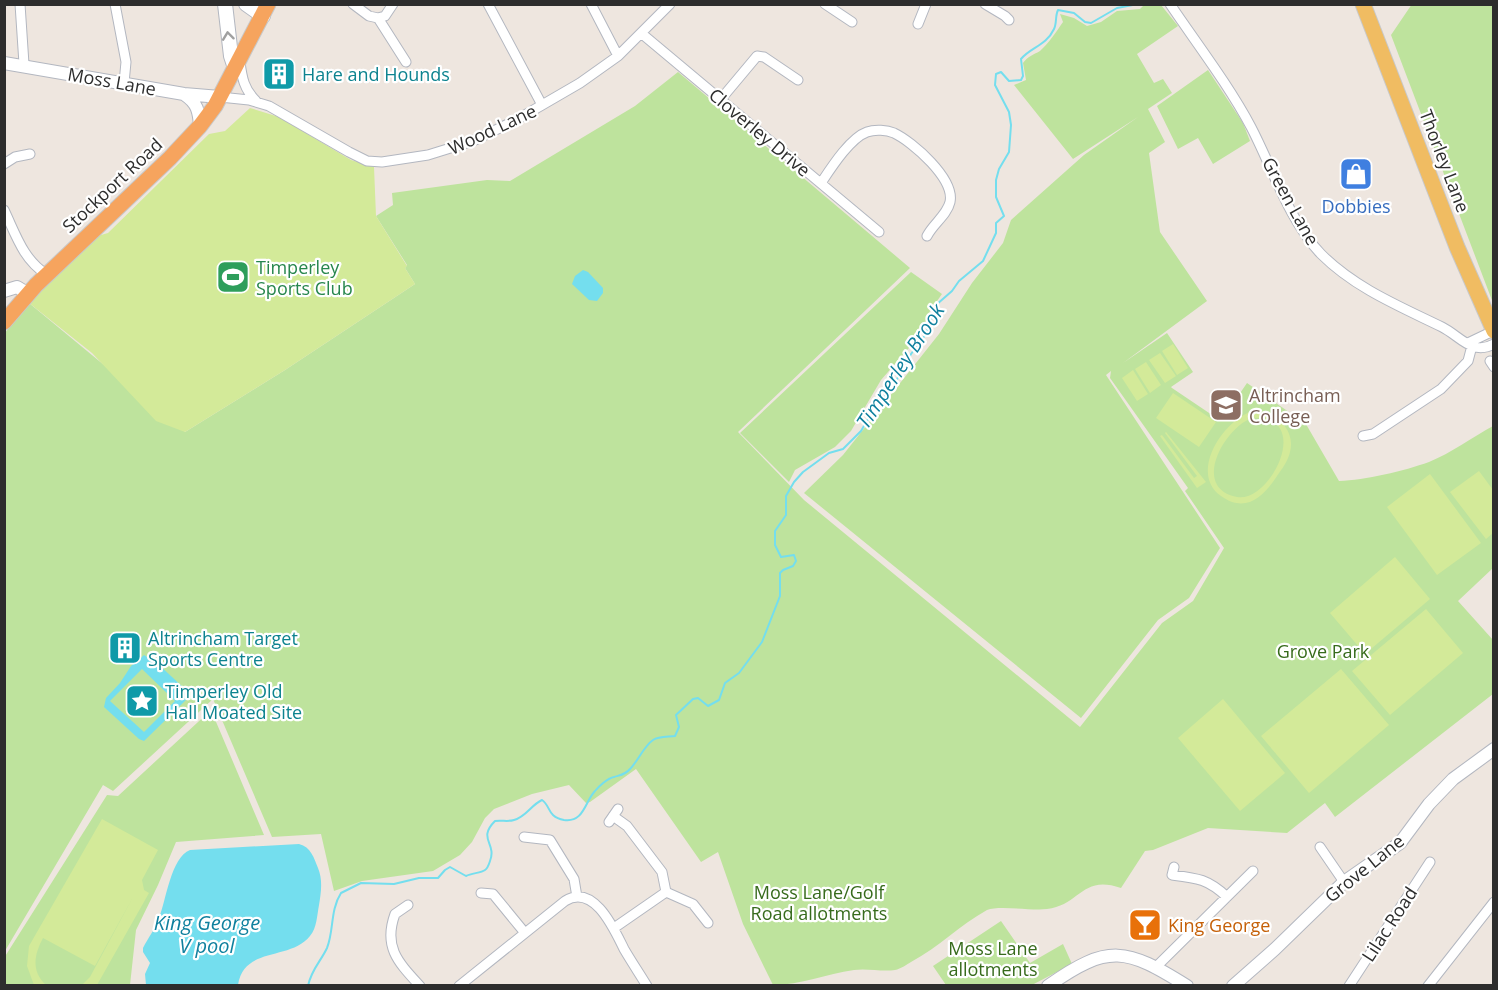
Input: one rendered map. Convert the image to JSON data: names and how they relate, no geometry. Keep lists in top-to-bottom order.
{
  "streets": {
    "highway": ["Stockport Road"],
    "main road": ["Thorley Lane"],
    "street": [
      "Moss Lane",
      "Wood Lane",
      "Cloverley Drive",
      "Green Lane",
      "Grove Lane",
      "Lilac Road"
    ]
  },
  "crossings": [
    ["Moss Lane", "Wood Lane"],
    ["Moss Lane", "Stockport Road"],
    ["Wood Lane", "Cloverley Drive"],
    ["Wood Lane", "Stockport Road"]
  ],
  "water": ["Timperley Brook", "King George V pool"],
  "parks": ["Grove Park", "Moss Lane/Golf Road allotments", "Moss Lane allotments"],
  "places": {
    "building": ["Hare and Hounds", "Altrincham Target Sports Centre"],
    "shop": ["Dobbies"],
    "sports": ["Timperley Sports Club"],
    "school or university": ["Altrincham College"],
    "place": ["Timperley Old Hall Moated Site"],
    "bar": ["King George"]
  }
}
